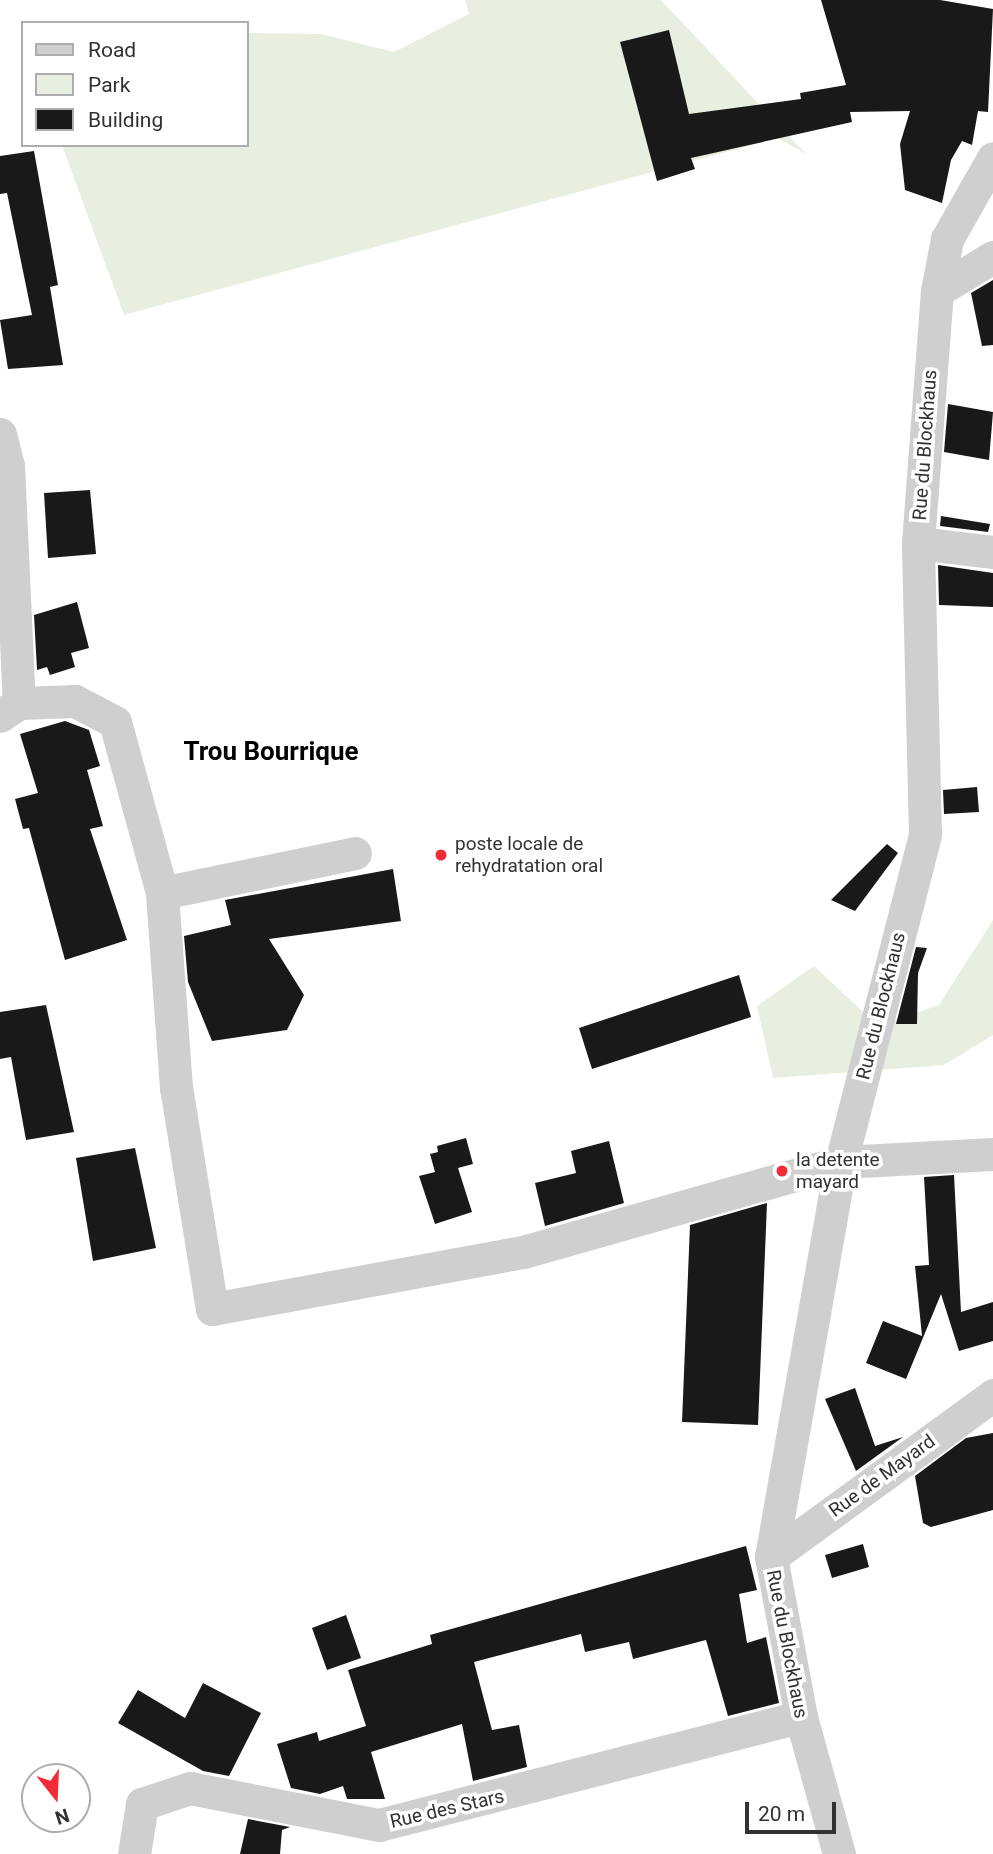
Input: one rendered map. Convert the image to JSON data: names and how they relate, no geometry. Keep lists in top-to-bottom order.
{
  "streets": {
    "street": ["Rue du Blockhaus", "Rue de Mayard", "Rue des Stars"]
  },
  "crossings": [
    ["Rue du Blockhaus", "Rue de Mayard"],
    ["Rue du Blockhaus", "Rue des Stars"]
  ],
  "districts": ["Trou Bourrique"],
  "places": ["poste locale de rehydratation oral", "la detente mayard"],
  "legend": ["Road", "Park", "Building"],
  "scale_bar": "20 m",
  "north": "bottom"
}
